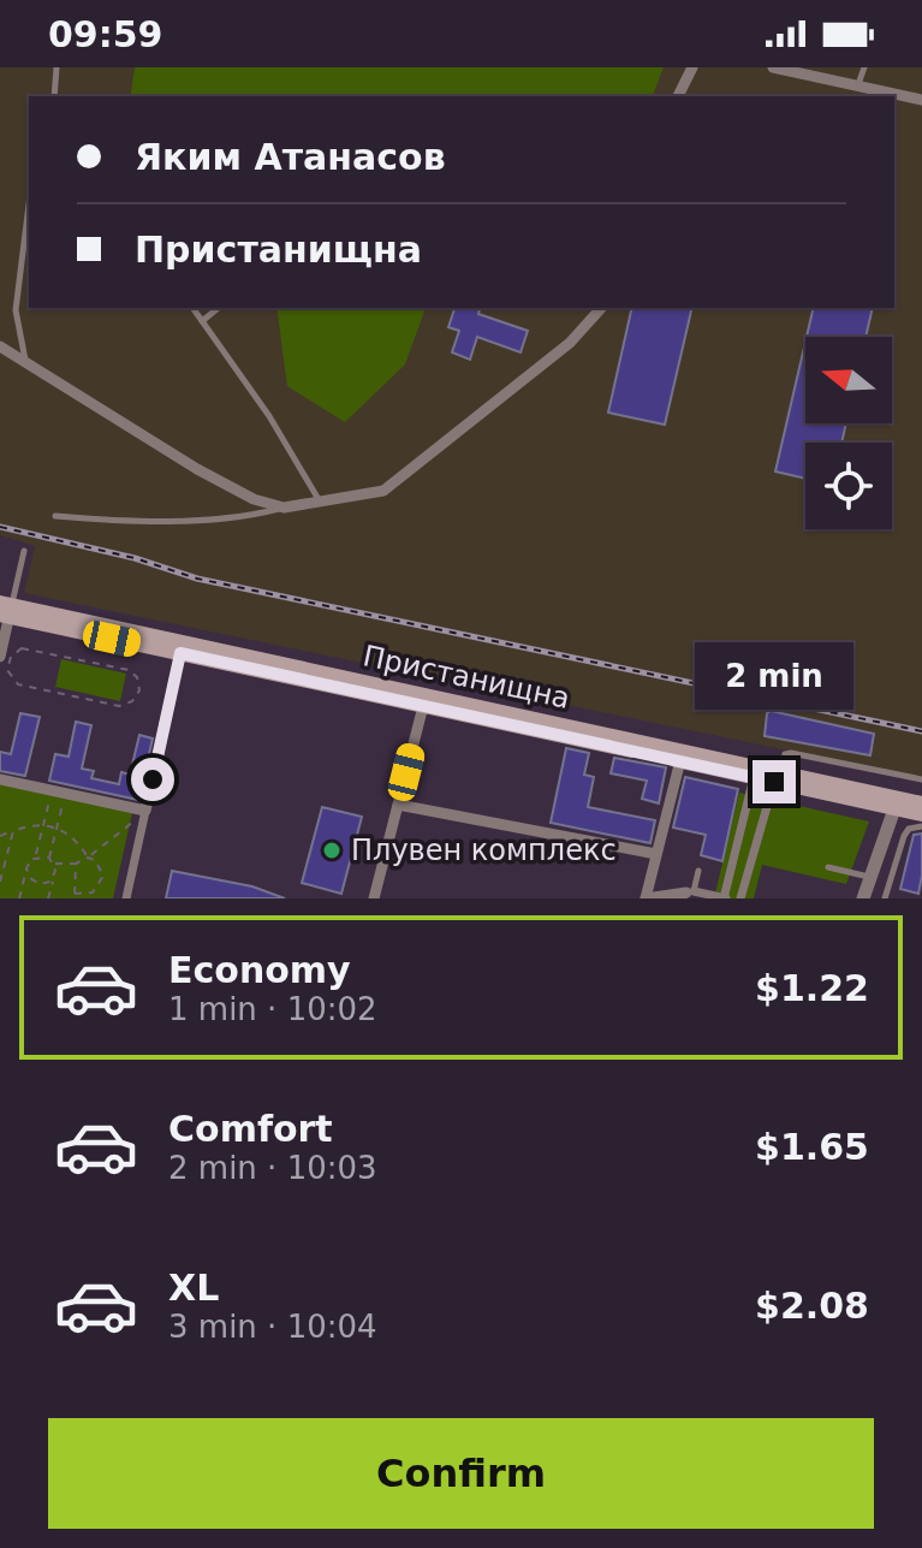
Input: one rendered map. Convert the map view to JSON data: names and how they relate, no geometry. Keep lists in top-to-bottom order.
{
  "streets": {
    "main road": ["Пристанищна"]
  },
  "places": ["Плувен комплекс"],
  "north": "left",
  "page": {
    "status": "09:59",
    "banner": ["Яким Атанасов", "Пристанищна"],
    "bubble": "2 min",
    "list": [
      {
        "name": "Economy",
        "note": "1 min · 10:02",
        "value": "$1.22"
      },
      {
        "name": "Comfort",
        "note": "2 min · 10:03",
        "value": "$1.65"
      },
      {
        "name": "XL",
        "note": "3 min · 10:04",
        "value": "$2.08"
      }
    ],
    "buttons": "Confirm"
  }
}
